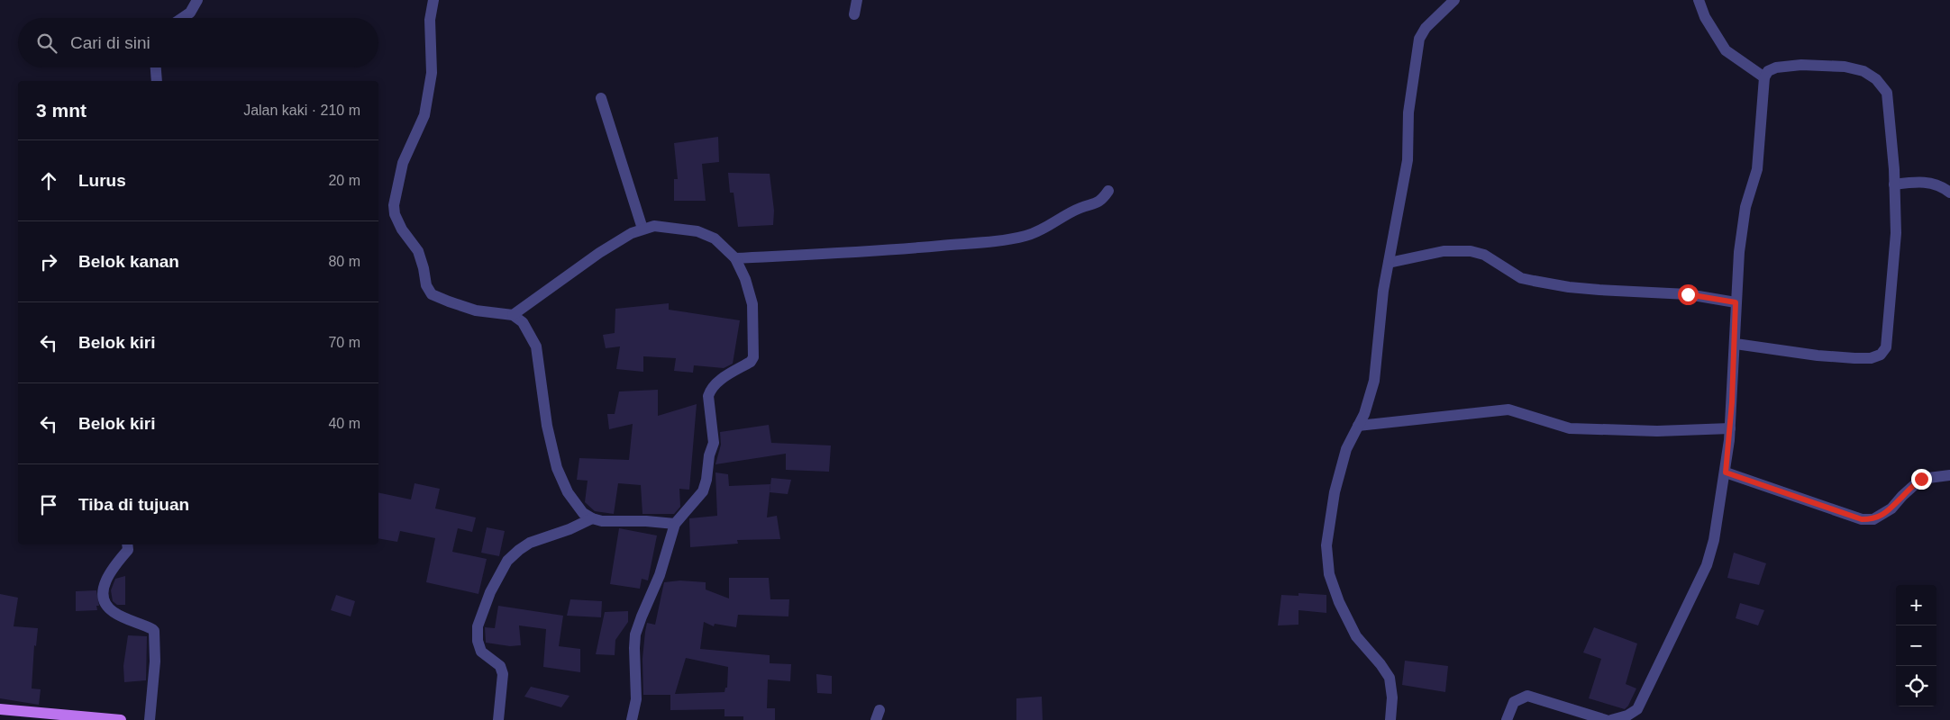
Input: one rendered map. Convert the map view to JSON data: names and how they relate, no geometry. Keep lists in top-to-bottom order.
{
  "page": {
    "search": "Cari di sini",
    "heading": ["3 mnt", "Jalan kaki · 210 m"],
    "list": [
      ["Lurus", "20 m"],
      ["Belok kanan", "80 m"],
      ["Belok kiri", "70 m"],
      ["Belok kiri", "40 m"],
      "Tiba di tujuan"
    ],
    "map_buttons": ["+", "−"]
  }
}
